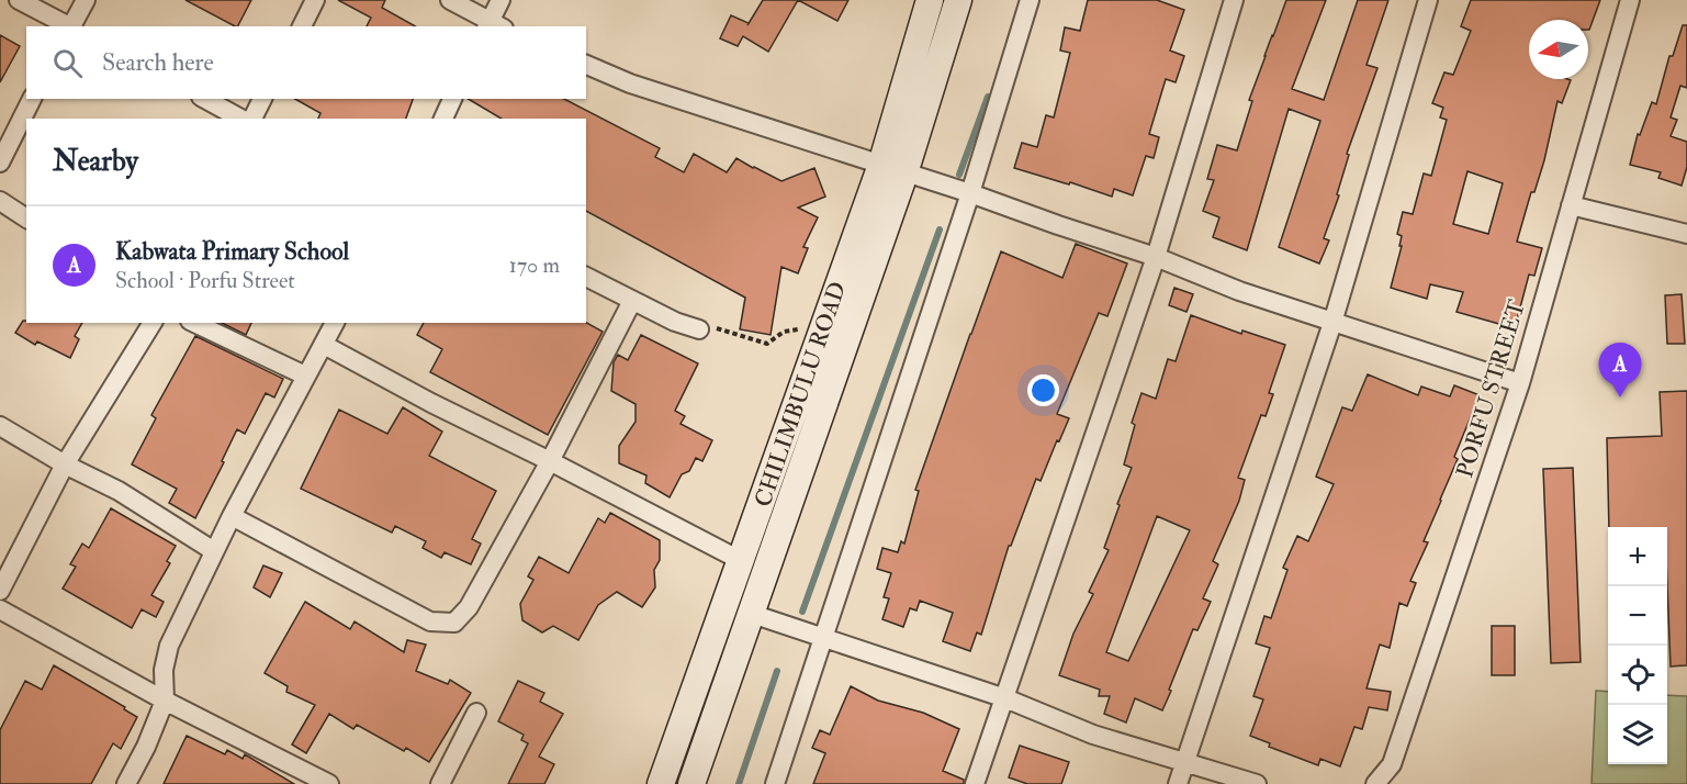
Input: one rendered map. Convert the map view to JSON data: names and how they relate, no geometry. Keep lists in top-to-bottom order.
{
  "streets": {
    "main road": ["CHILIMBULU ROAD"],
    "street": ["PORFU STREET"]
  },
  "north": "left",
  "page": {
    "search": "Search here",
    "heading": "Nearby",
    "list": [
      {
        "mark": "A",
        "name": "Kabwata Primary School",
        "note": "School · Porfu Street",
        "value": "170 m"
      }
    ],
    "pins": "A",
    "map_buttons": ["+", "−"]
  }
}
